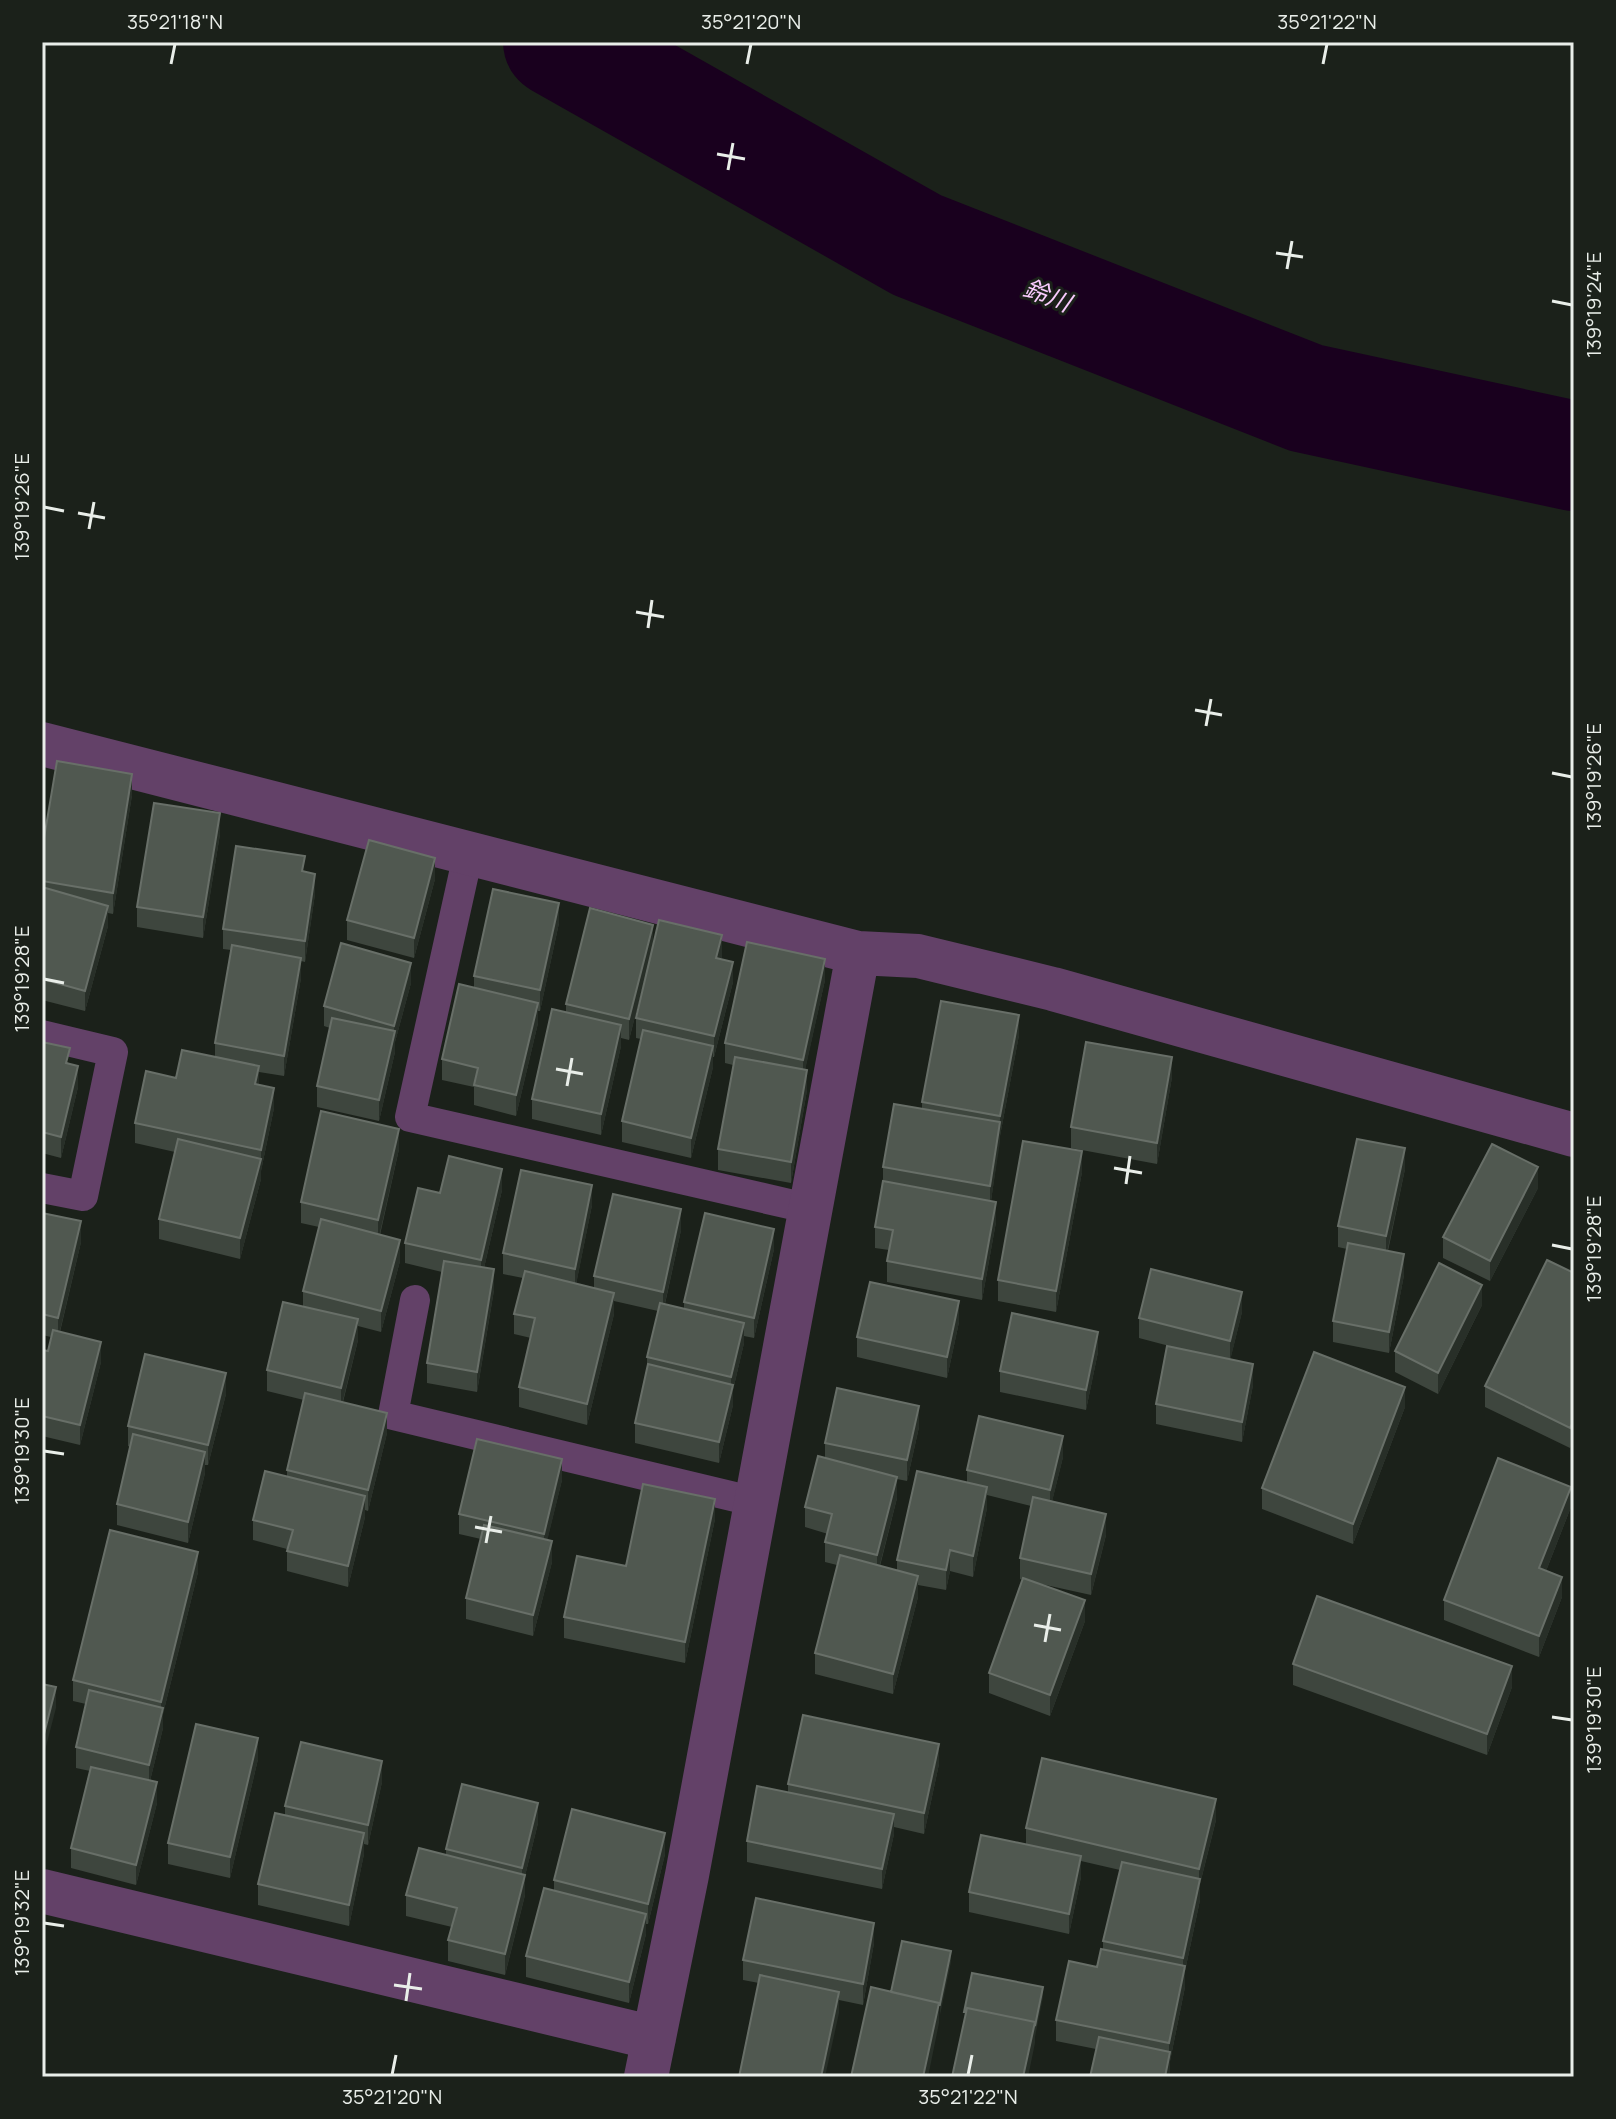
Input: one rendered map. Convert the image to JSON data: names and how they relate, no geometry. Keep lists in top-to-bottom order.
{
  "water": ["鈴川"],
  "coordinates": [
    "35°21'18\"N",
    "35°21'20\"N",
    "35°21'22\"N",
    "139°19'24\"E",
    "139°19'26\"E",
    "139°19'28\"E",
    "139°19'30\"E",
    "139°19'32\"E"
  ]
}
